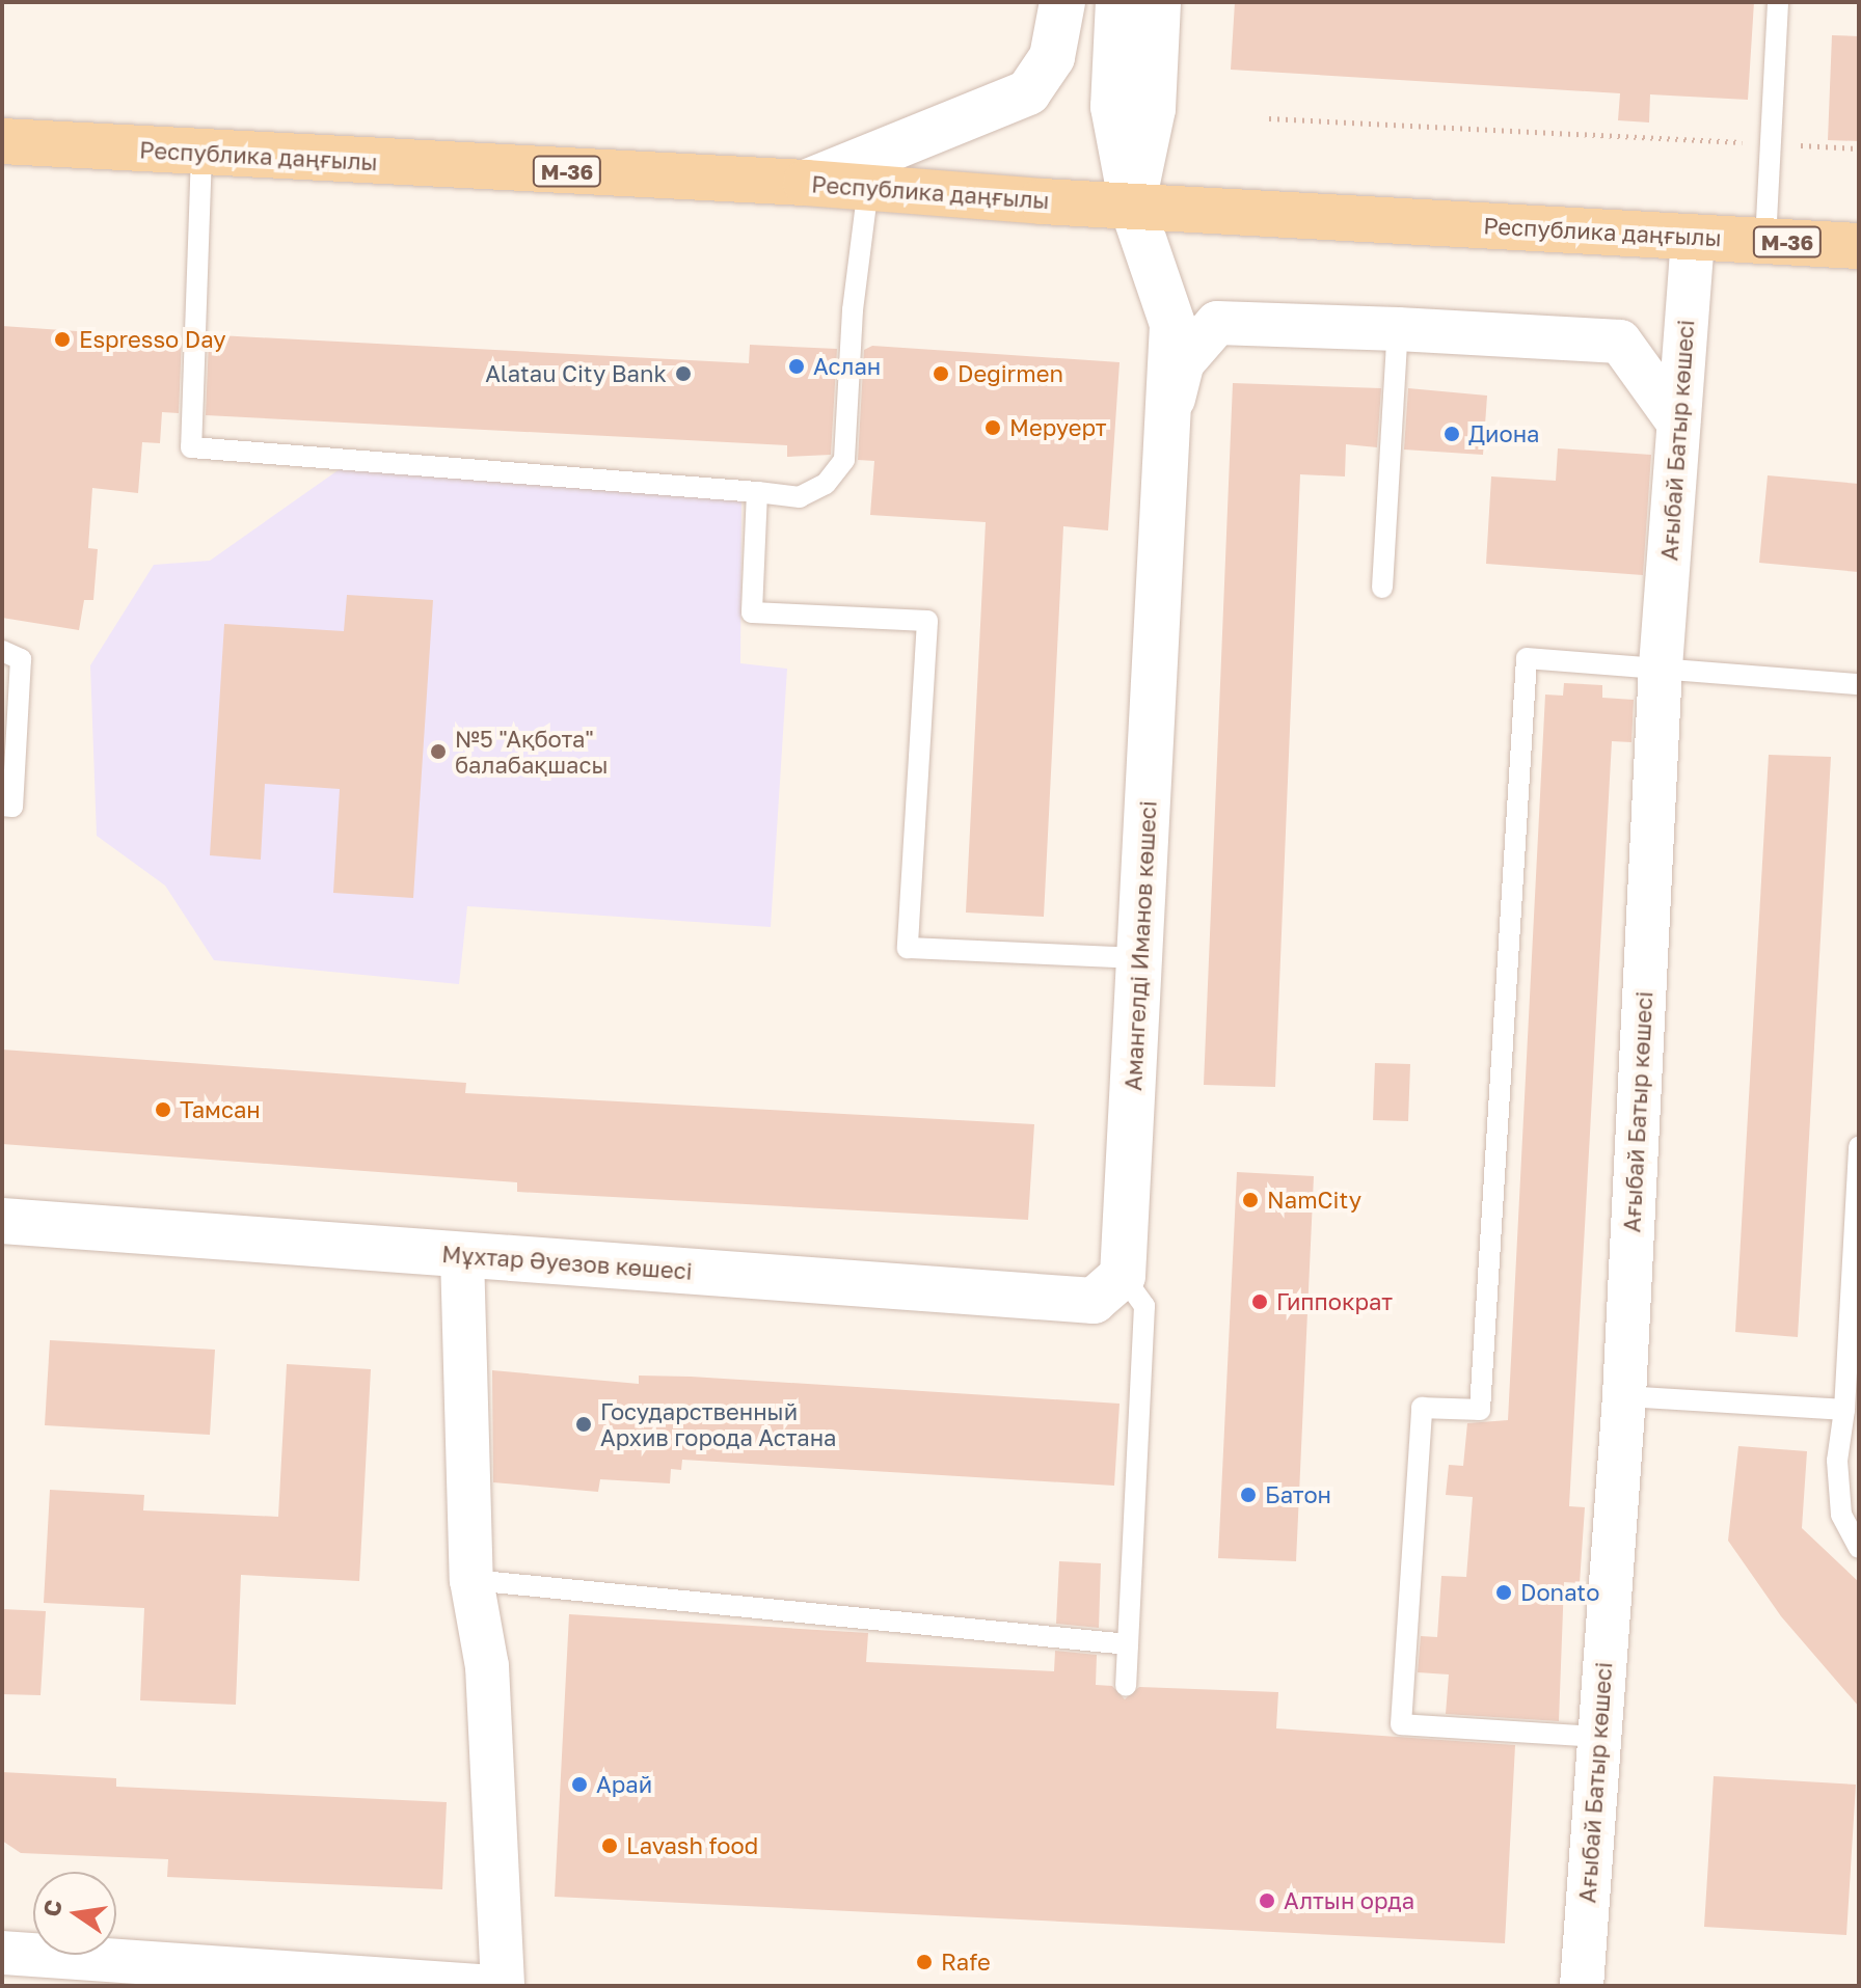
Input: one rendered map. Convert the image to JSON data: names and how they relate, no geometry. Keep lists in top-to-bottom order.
{
  "streets": {
    "main road": ["Республика даңғылы", "M-36"],
    "street": ["Ағыбай Батыр көшесі", "Амангелді Иманов көшесі", "Мұхтар Әуезов көшесі"]
  },
  "crossings": [
    ["Республика даңғылы", "Ағыбай Батыр көшесі"],
    ["Республика даңғылы", "Амангелді Иманов көшесі"],
    ["Амангелді Иманов көшесі", "Мұхтар Әуезов көшесі"]
  ],
  "places": [
    "Espresso Day",
    "Аслан",
    "Alatau City Bank",
    "Degirmen",
    "Меруерт",
    "Диона",
    "№5 \"Ақбота\" балабақшасы",
    "Тамсан",
    "NamCity",
    "Гиппократ",
    "Государственный Архив города Астана",
    "Батон",
    "Donato",
    "Арай",
    "Lavash food",
    "Алтын орда",
    "Rafe"
  ],
  "north": "left"
}
